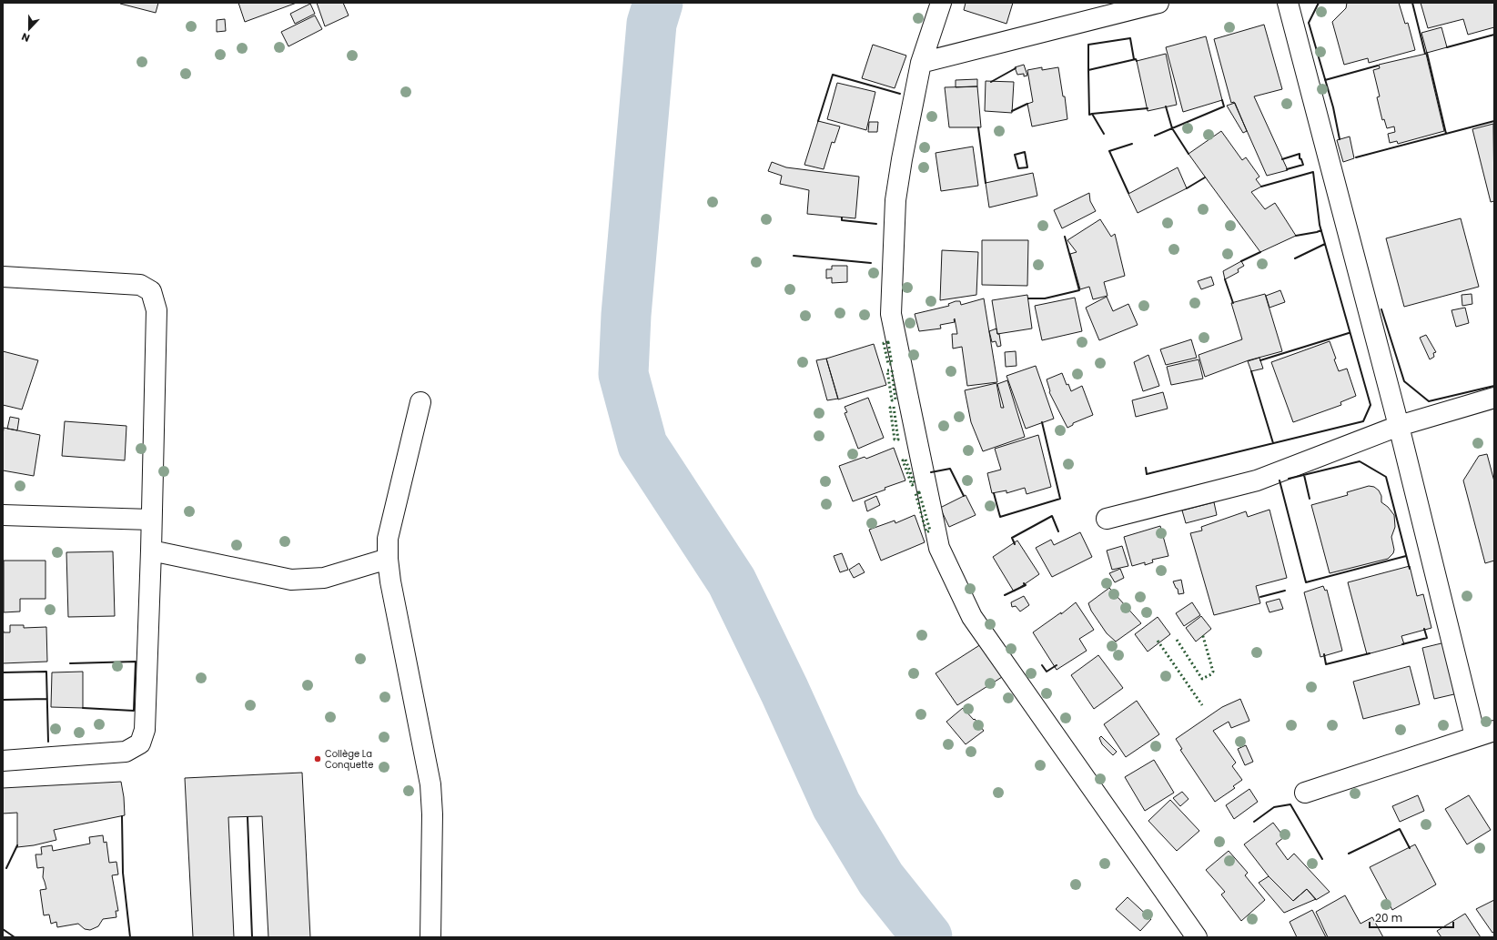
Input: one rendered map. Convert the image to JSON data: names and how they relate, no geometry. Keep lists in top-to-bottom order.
{
  "places": ["Collège La Conquette"],
  "scale_bar": "20 m",
  "north": "bottom"
}
